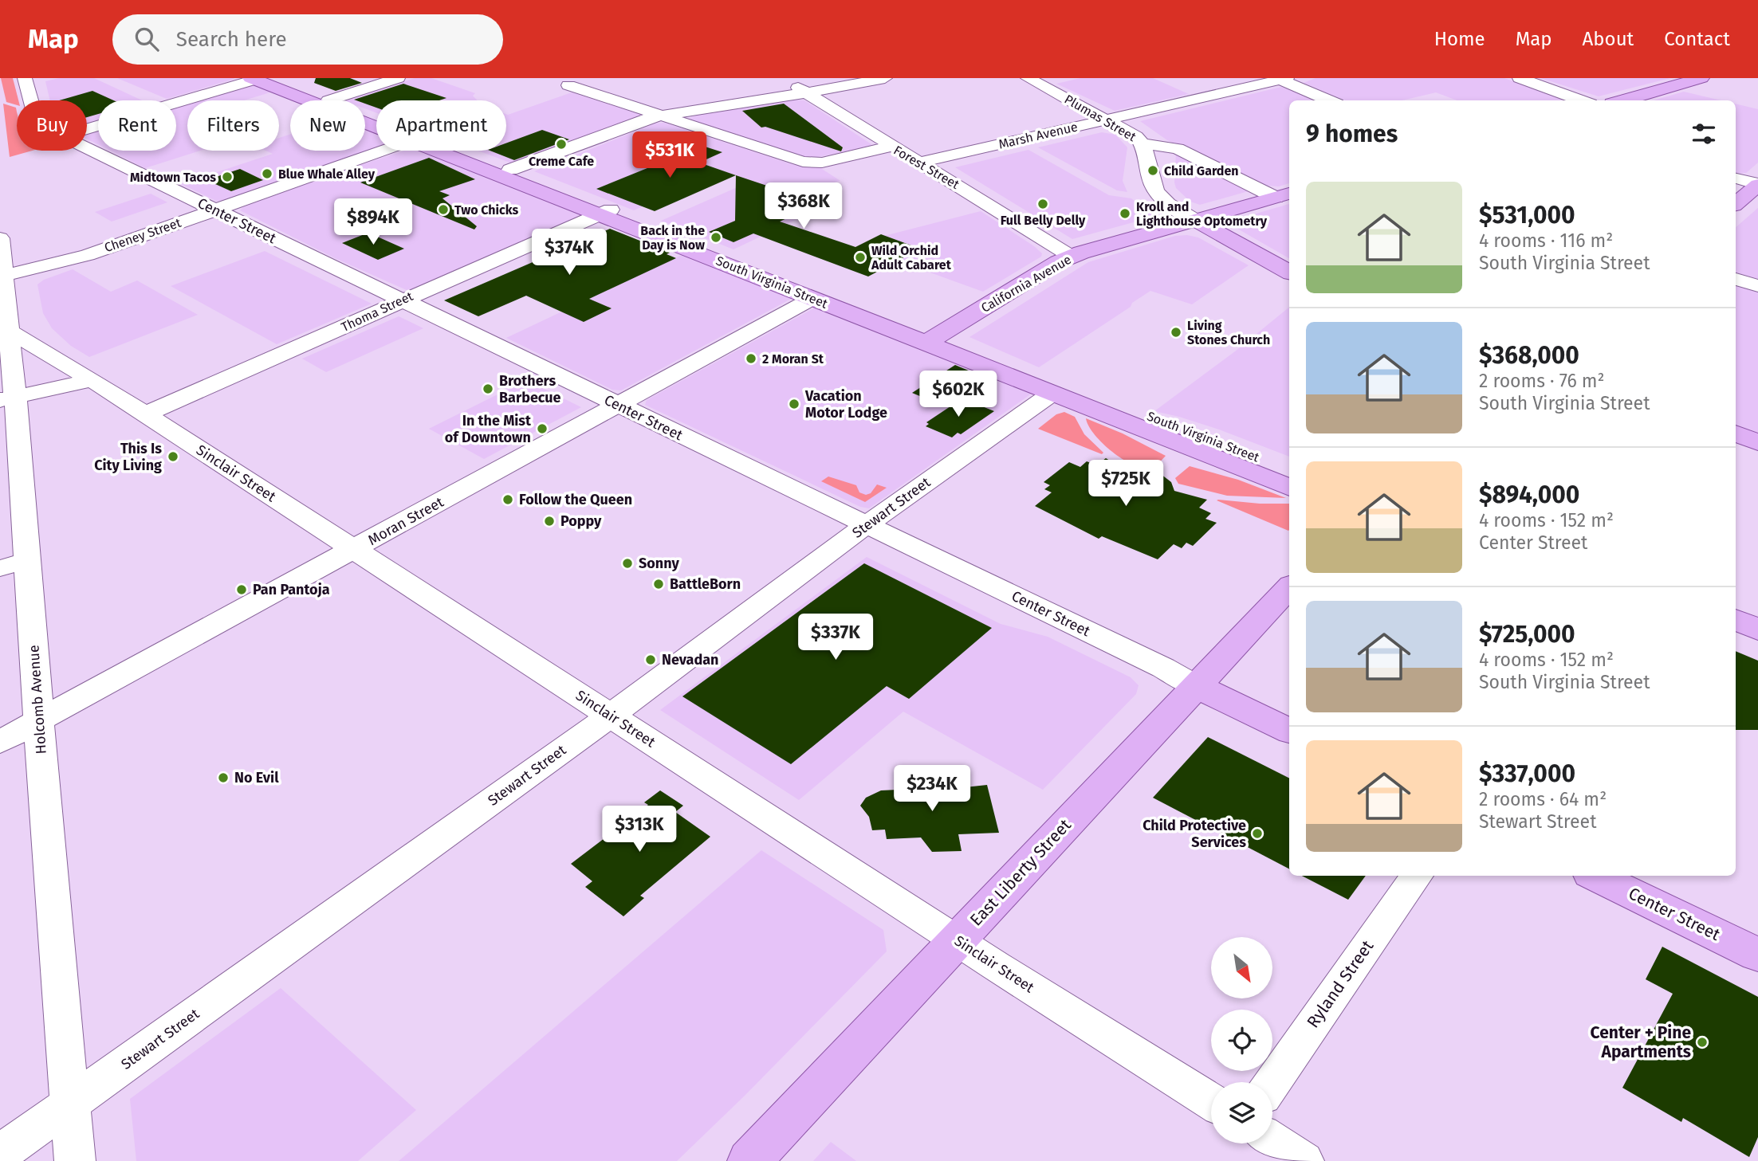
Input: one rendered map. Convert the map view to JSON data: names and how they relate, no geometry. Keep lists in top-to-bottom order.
{
  "streets": {
    "main road": [
      "Center Street",
      "South Virginia Street",
      "California Avenue",
      "East Liberty Street"
    ],
    "street": [
      "Plumas Street",
      "Marsh Avenue",
      "Forest Street",
      "Cheney Street",
      "Thoma Street",
      "Sinclair Street",
      "Stewart Street",
      "Moran Street",
      "Holcomb Avenue",
      "Ryland Street"
    ]
  },
  "crossings": [
    ["Plumas Street", "Marsh Avenue"],
    ["Plumas Street", "California Avenue"],
    ["Marsh Avenue", "Forest Street"],
    ["Forest Street", "California Avenue"],
    ["Center Street", "Cheney Street"],
    ["Center Street", "Thoma Street"],
    ["Center Street", "Stewart Street"],
    ["Center Street", "Moran Street"],
    ["Center Street", "East Liberty Street"],
    ["Cheney Street", "Holcomb Avenue"],
    ["South Virginia Street", "California Avenue"],
    ["South Virginia Street", "Thoma Street"],
    ["South Virginia Street", "Stewart Street"],
    ["South Virginia Street", "Moran Street"],
    ["Thoma Street", "Sinclair Street"],
    ["Sinclair Street", "Stewart Street"],
    ["Sinclair Street", "Moran Street"],
    ["Sinclair Street", "Holcomb Avenue"],
    ["Sinclair Street", "East Liberty Street"],
    ["Stewart Street", "Holcomb Avenue"],
    ["Moran Street", "Holcomb Avenue"]
  ],
  "places": [
    "Creme Cafe",
    "Child Garden",
    "Blue Whale Alley",
    "Midtown Tacos",
    "Full Belly Delly",
    "Two Chicks",
    "Kroll and Lighthouse Optometry",
    "Back in the Day is Now",
    "Wild Orchid Adult Cabaret",
    "Living Stones Church",
    "2 Moran St",
    "Brothers Barbecue",
    "Vacation Motor Lodge",
    "In the Mist of Downtown",
    "This Is City Living",
    "Follow the Queen",
    "Poppy",
    "Sonny",
    "BattleBorn",
    "Pan Pantoja",
    "Nevadan",
    "No Evil",
    "Child Protective Services",
    "Center + Pine Apartments"
  ],
  "north": "bottom right",
  "page": {
    "header": "Map",
    "search": "Search here",
    "nav": [
      "Home",
      "Map",
      "About",
      "Contact"
    ],
    "chip": [
      "Buy",
      "Rent",
      "Filters",
      "New",
      "Apartment"
    ],
    "heading": "9 homes",
    "price": [
      "$531K",
      "$368K",
      "$894K",
      "$374K",
      "$602K",
      "$725K",
      "$337K",
      "$234K",
      "$313K"
    ],
    "list": [
      {
        "name": "$531,000",
        "note": "4 rooms · 116 m² · South Virginia Street"
      },
      {
        "name": "$368,000",
        "note": "2 rooms · 76 m² · South Virginia Street"
      },
      {
        "name": "$894,000",
        "note": "4 rooms · 152 m² · Center Street"
      },
      {
        "name": "$725,000",
        "note": "4 rooms · 152 m² · South Virginia Street"
      },
      {
        "name": "$337,000",
        "note": "2 rooms · 64 m² · Stewart Street"
      }
    ]
  }
}
